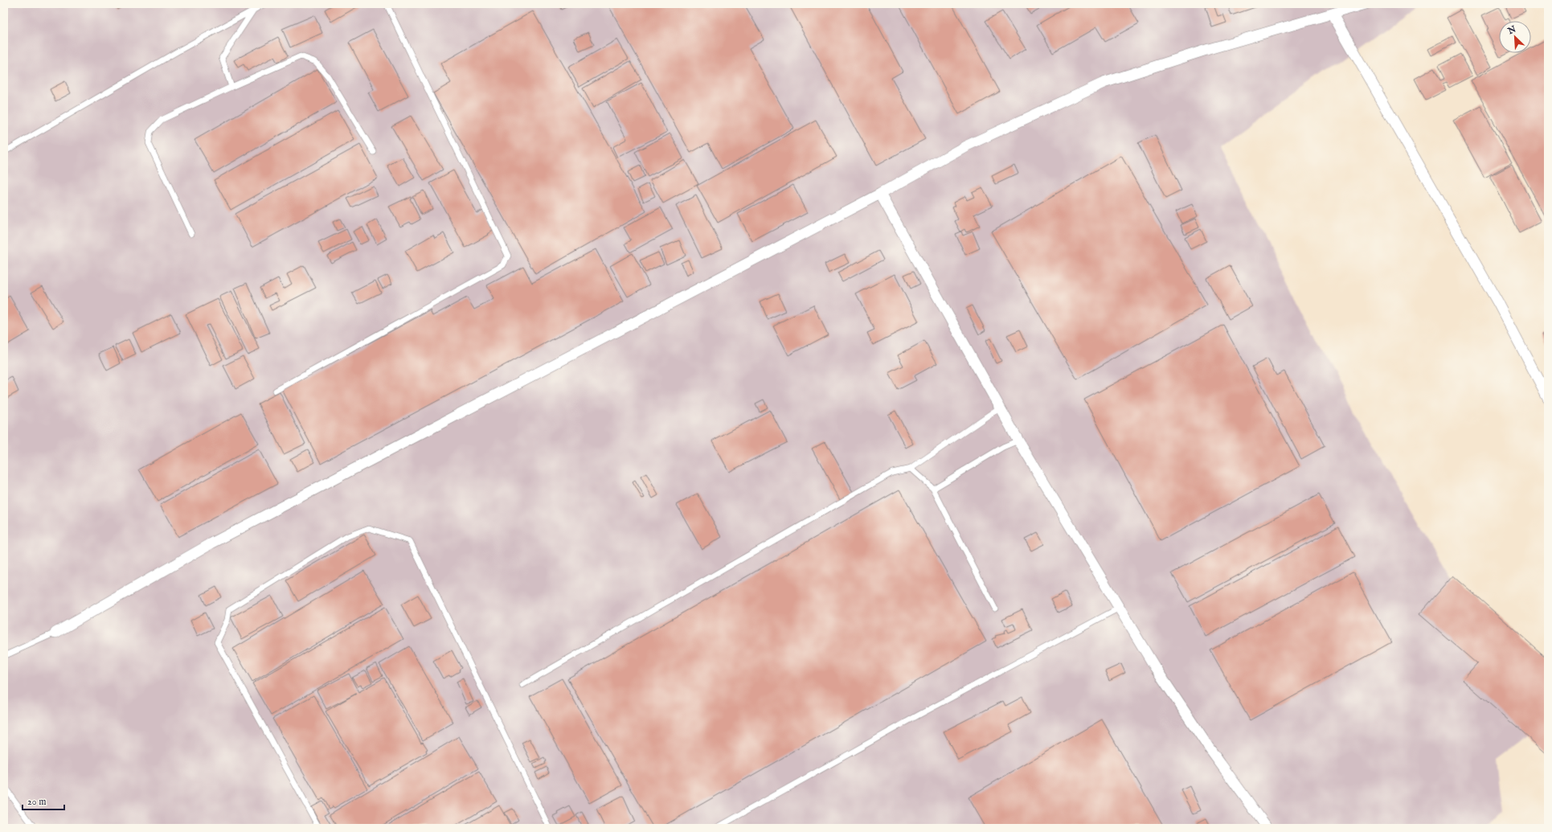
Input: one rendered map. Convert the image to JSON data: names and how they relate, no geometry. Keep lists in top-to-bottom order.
{
  "scale_bar": "20 m",
  "north": "top left"
}
